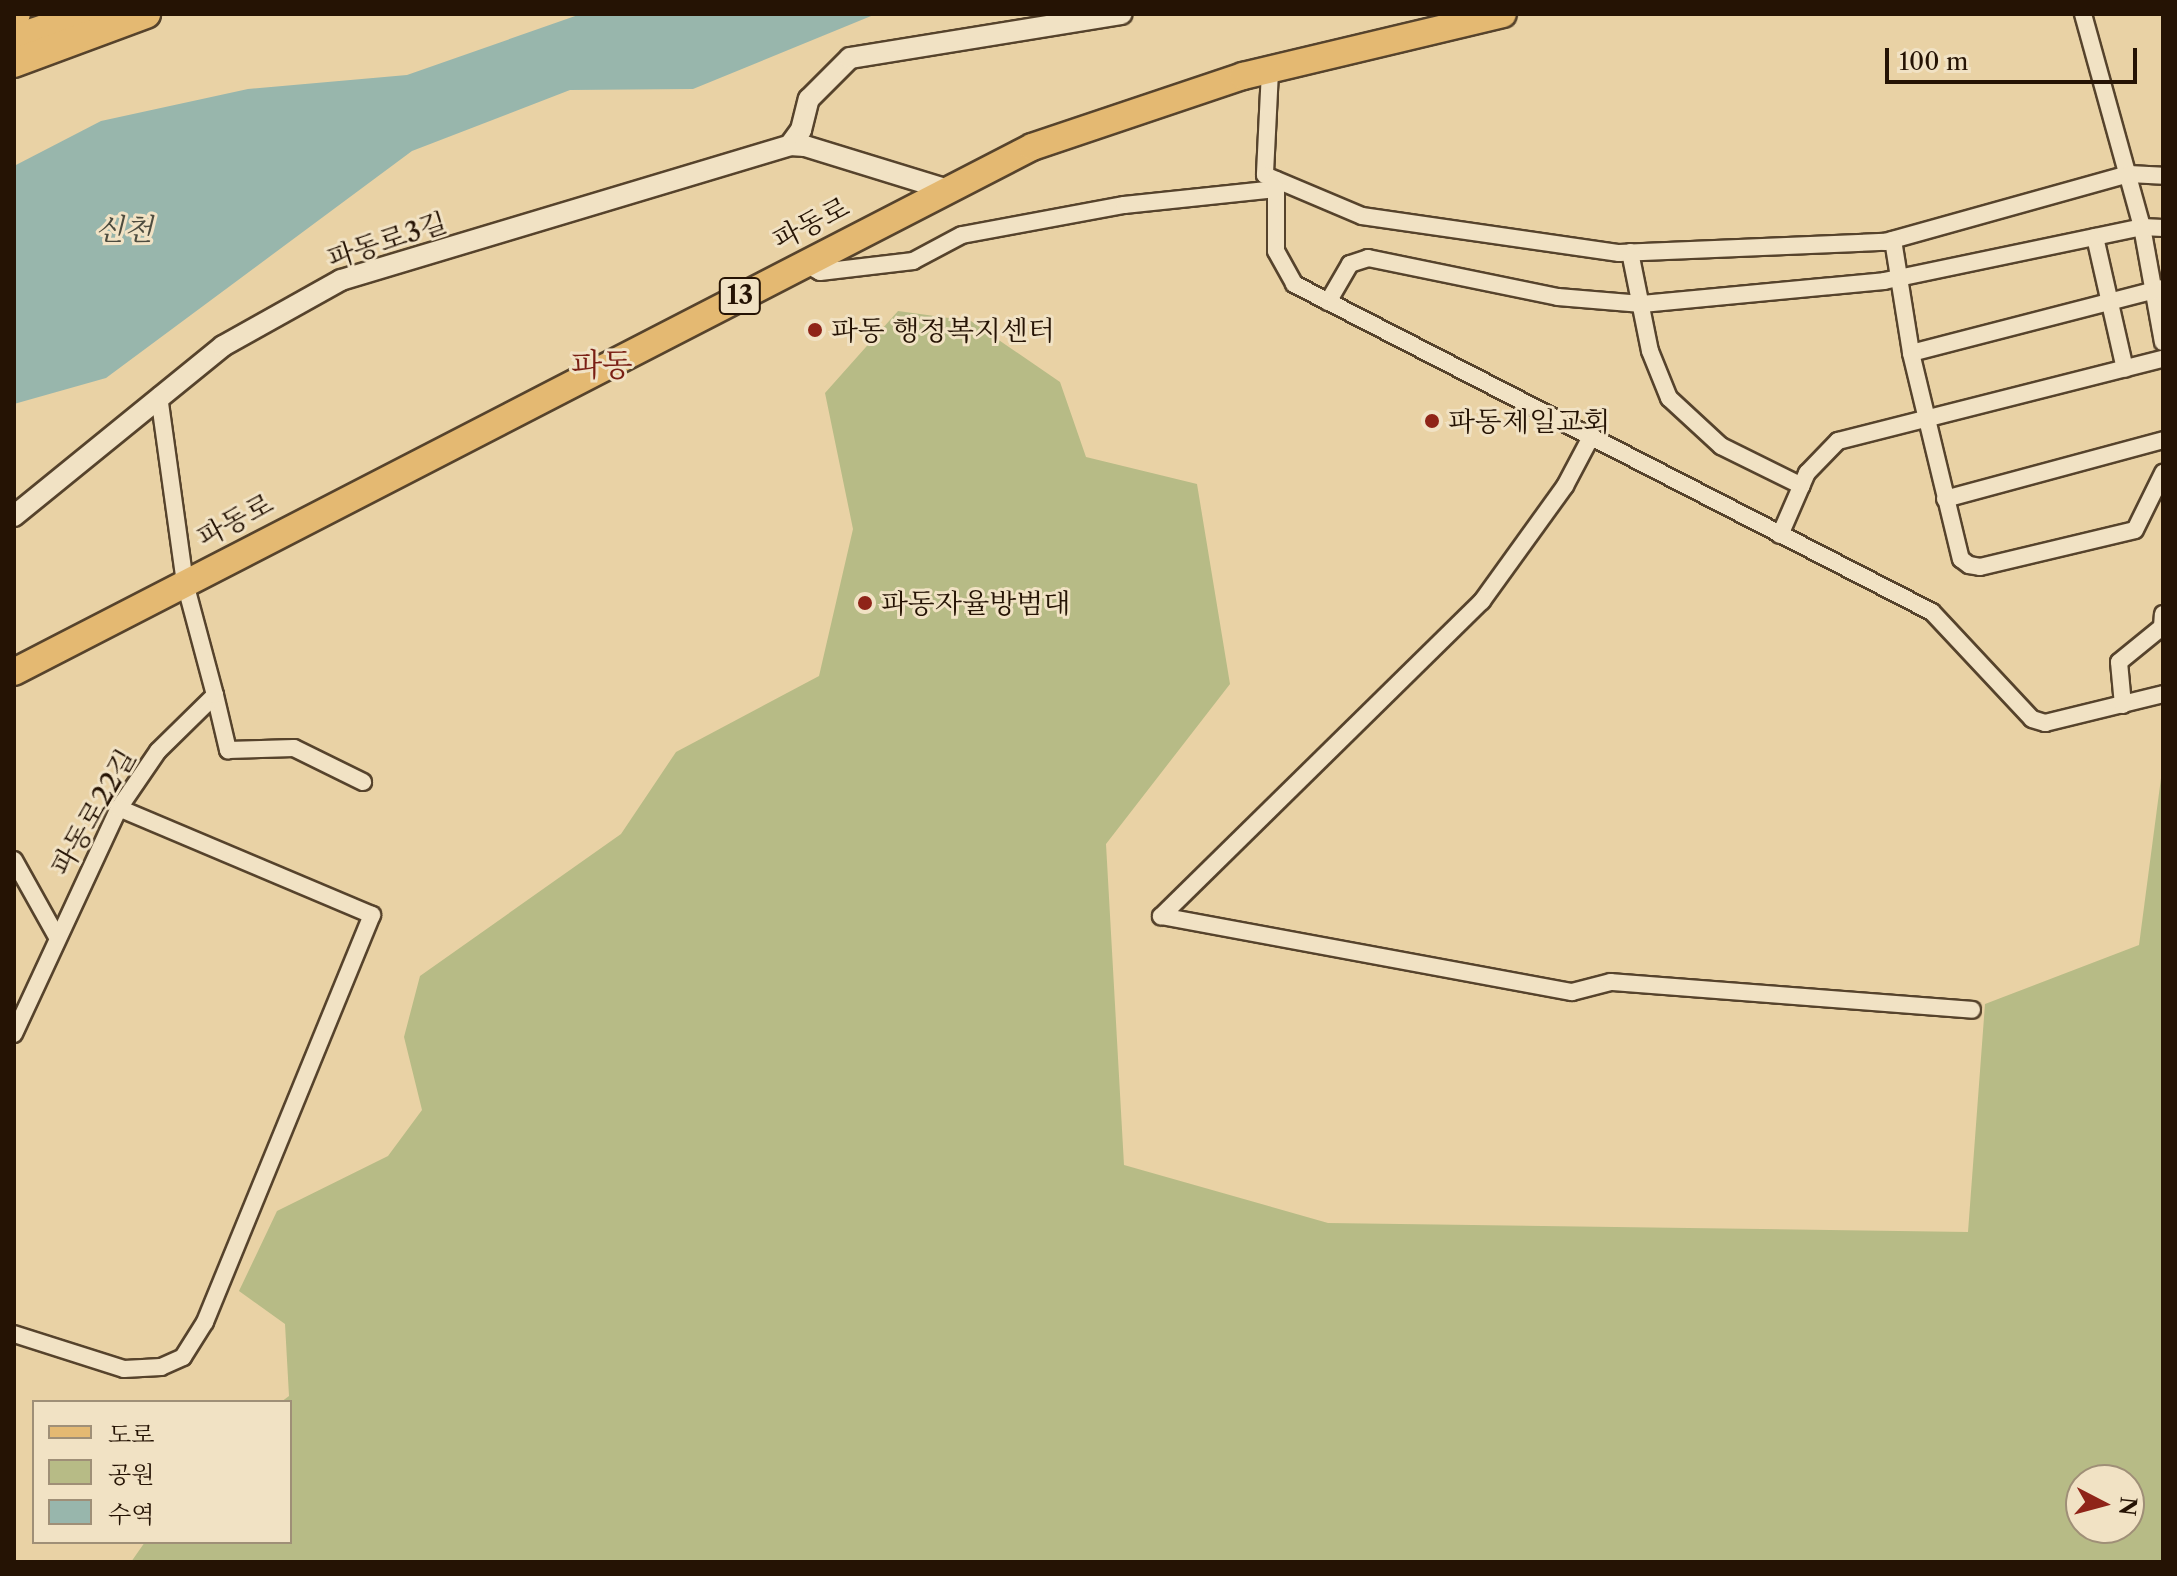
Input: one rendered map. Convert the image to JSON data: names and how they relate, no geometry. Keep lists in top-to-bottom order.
{
  "streets": {
    "main road": ["파동로", "13"],
    "street": ["파동로3길", "파동로22길"]
  },
  "districts": ["파동"],
  "water": ["신천"],
  "places": ["파동 행정복지센터", "파동제일교회", "파동자율방범대"],
  "legend": ["도로", "공원", "수역"],
  "scale_bar": "100 m",
  "north": "right"
}
